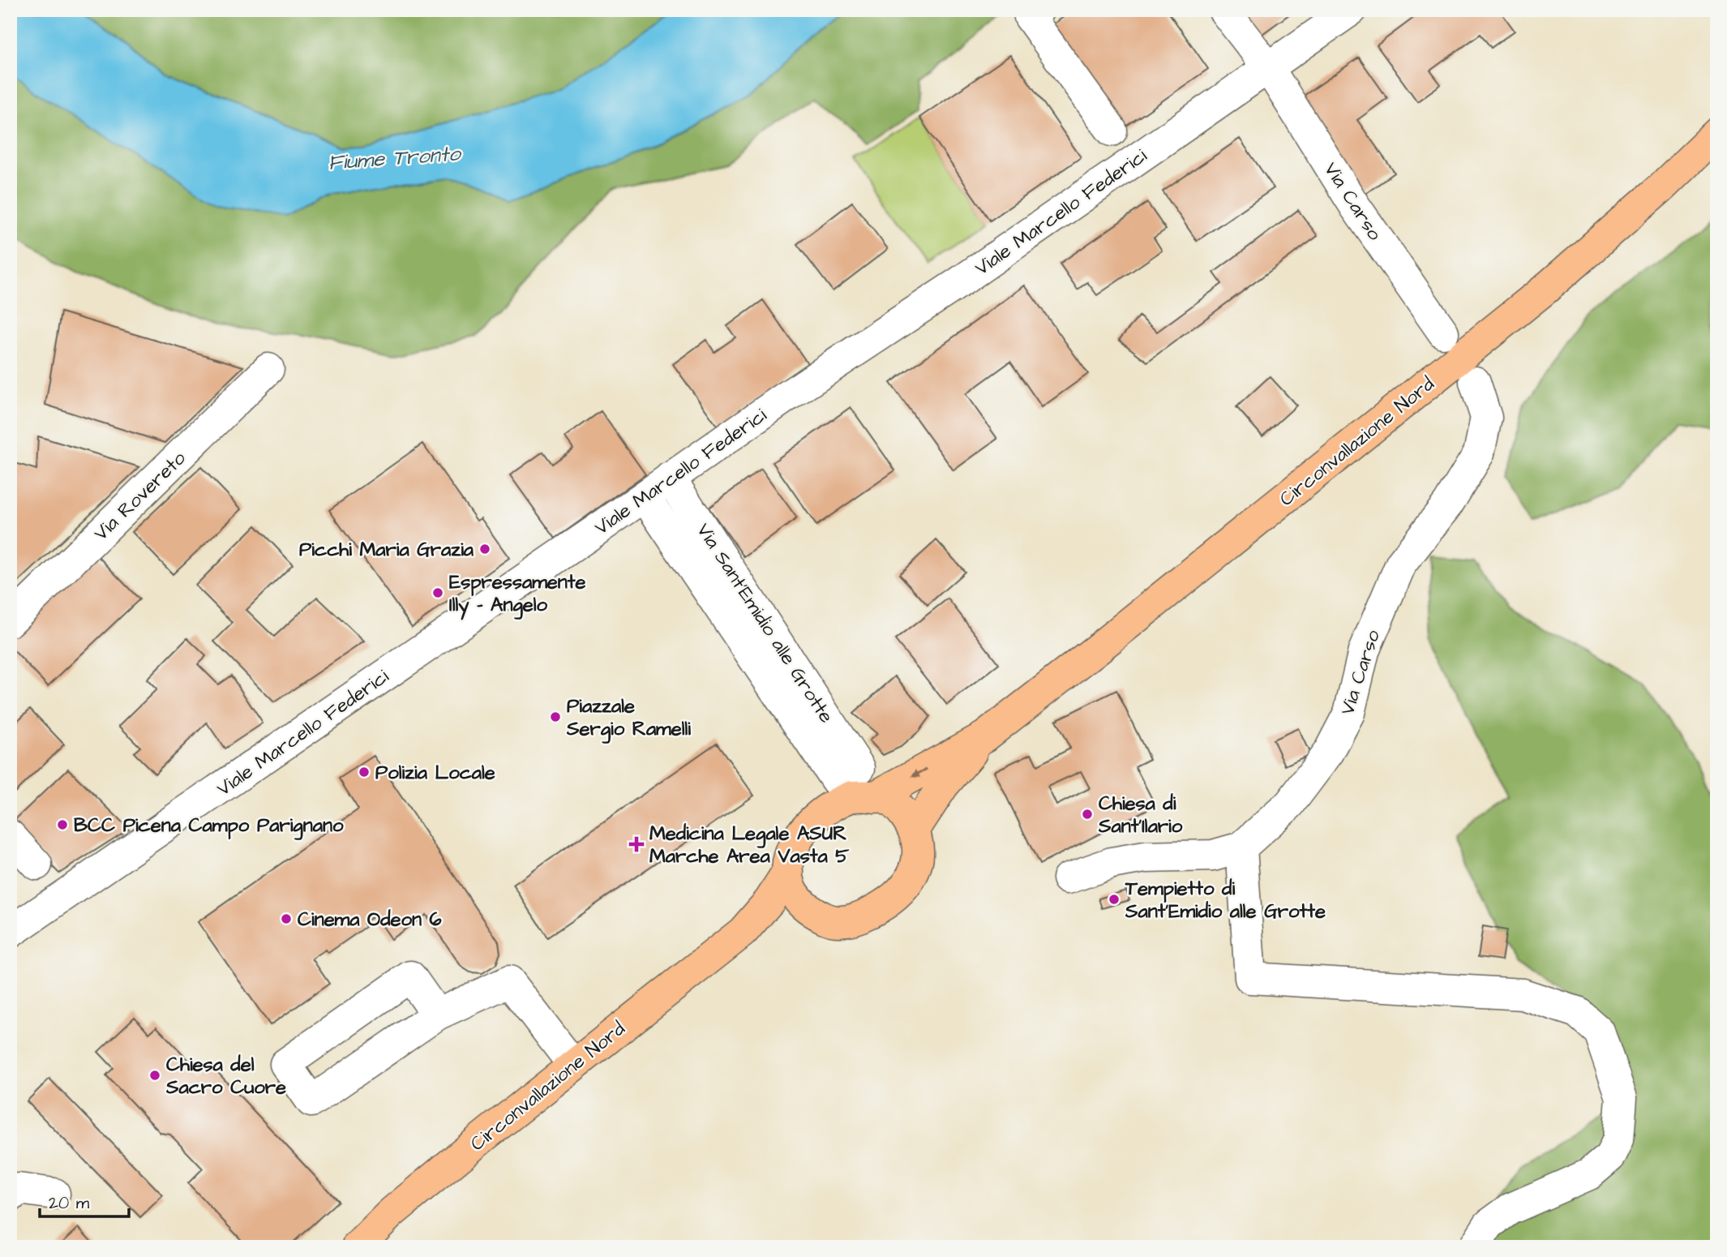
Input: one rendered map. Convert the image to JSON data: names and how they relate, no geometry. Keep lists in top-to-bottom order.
{
  "streets": {
    "main road": ["Circonvallazione Nord"],
    "street": [
      "Via Carso",
      "Viale Marcello Federici",
      "Via Rovereto",
      "Via Sant'Emidio alle Grotte"
    ]
  },
  "crossings": [
    ["Via Carso", "Viale Marcello Federici"],
    ["Viale Marcello Federici", "Via Sant'Emidio alle Grotte"],
    ["Circonvallazione Nord", "Via Sant'Emidio alle Grotte"]
  ],
  "water": ["Fiume Tronto"],
  "places": {
    "other": [
      "Picchi Maria Grazia",
      "Espressamente Illy - Angelo",
      "Piazzale Sergio Ramelli",
      "Polizia Locale",
      "Chiesa di Sant'Ilario",
      "BCC Picena Campo Parignano",
      "Tempietto di Sant'Emidio alle Grotte",
      "Cinema Odeon 6",
      "Chiesa del Sacro Cuore"
    ],
    "health": ["Medicina Legale ASUR Marche Area Vasta 5"]
  },
  "scale_bar": "20 m"
}
